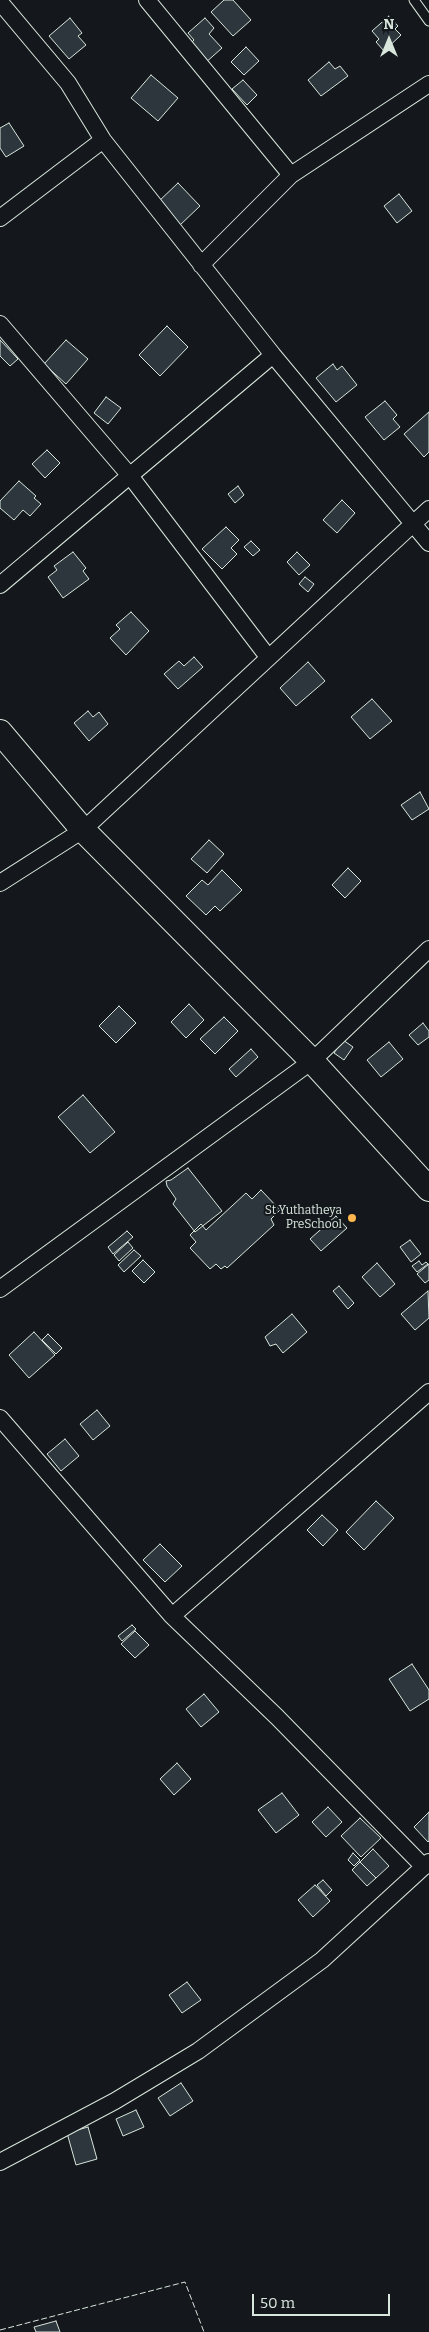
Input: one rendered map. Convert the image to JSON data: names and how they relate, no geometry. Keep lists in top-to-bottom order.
{
  "places": ["St Yuthatheya PreSchool"],
  "scale_bar": "50 m",
  "north": "top"
}
